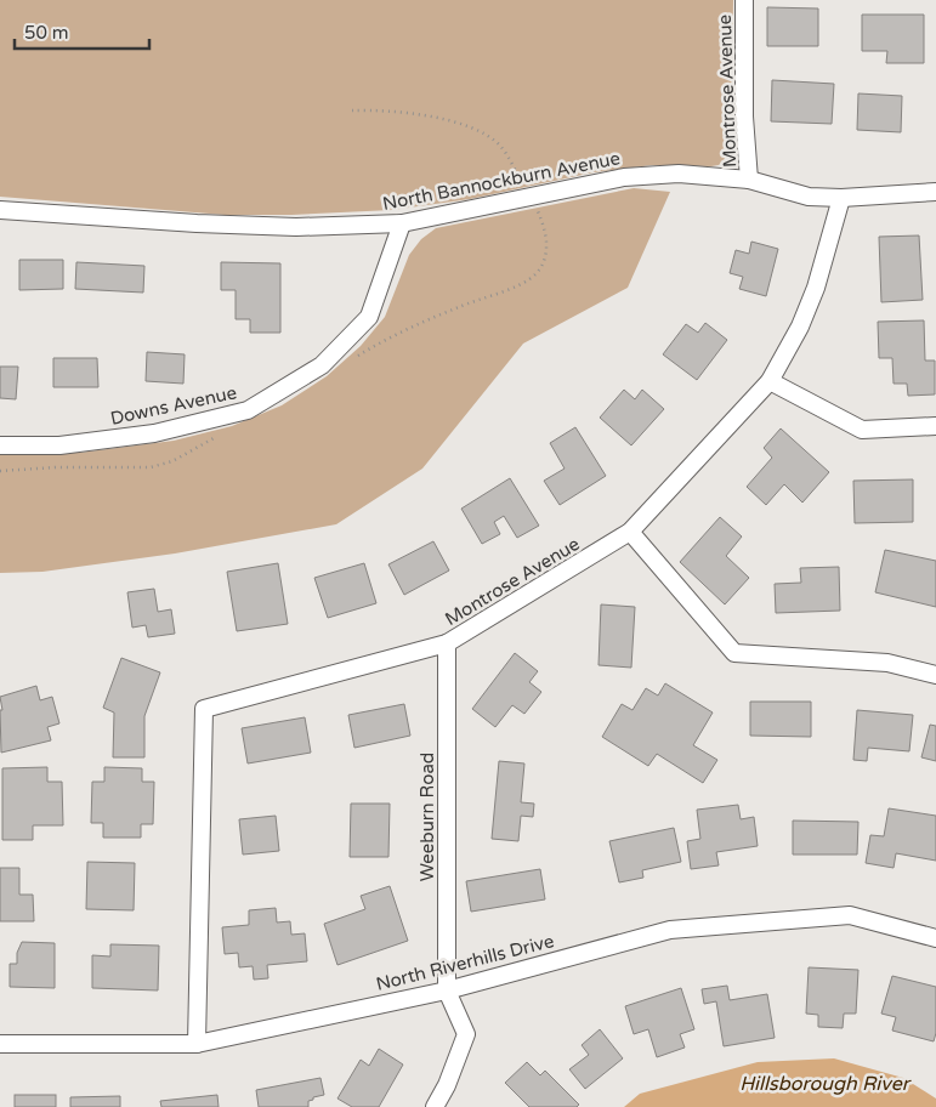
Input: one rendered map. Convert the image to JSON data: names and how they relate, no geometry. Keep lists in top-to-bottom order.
{
  "streets": {
    "street": [
      "Montrose Avenue",
      "North Bannockburn Avenue",
      "Downs Avenue",
      "Weeburn Road",
      "North Riverhills Drive"
    ]
  },
  "crossings": [
    ["Montrose Avenue", "North Bannockburn Avenue"],
    ["Montrose Avenue", "Weeburn Road"],
    ["Montrose Avenue", "North Riverhills Drive"],
    ["North Bannockburn Avenue", "Downs Avenue"],
    ["Weeburn Road", "North Riverhills Drive"]
  ],
  "water": ["Hillsborough River"],
  "scale_bar": "50 m"
}
